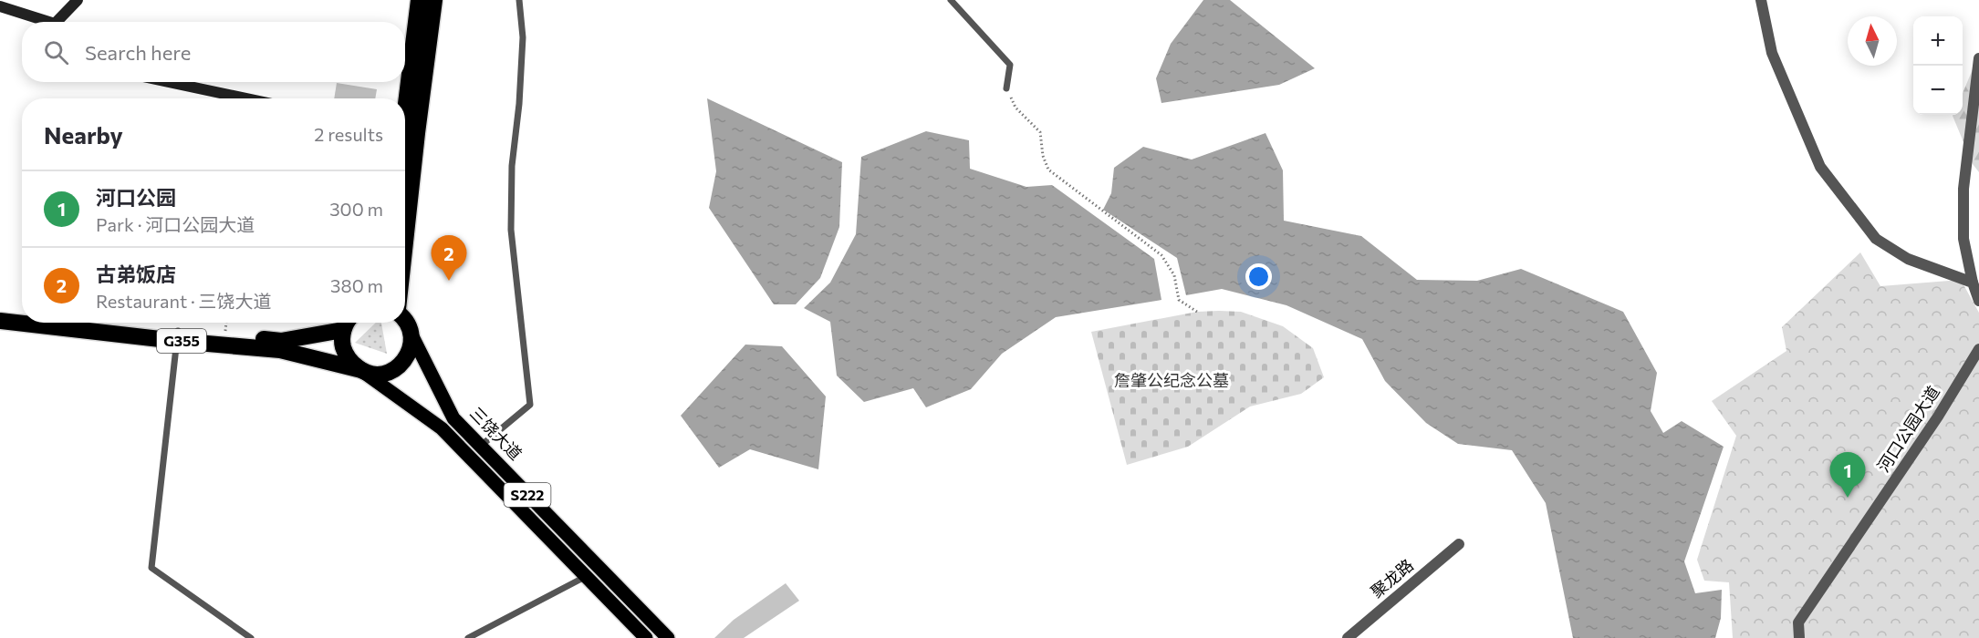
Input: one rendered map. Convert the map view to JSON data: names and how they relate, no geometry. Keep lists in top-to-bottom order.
{
  "streets": {
    "highway": ["G355"],
    "main road": ["三饶大道", "S222"],
    "street": ["河口公园大道", "聚龙路"]
  },
  "crossings": [
    ["G355", "三饶大道"]
  ],
  "parks": ["詹肇公纪念公墓"],
  "north": "top",
  "page": {
    "map_buttons": ["+", "−"],
    "search": "Search here",
    "heading": ["Nearby", "2 results"],
    "list": [
      {
        "mark": "1",
        "name": "河口公园",
        "note": "Park · 河口公园大道",
        "value": "300 m"
      },
      {
        "mark": "2",
        "name": "古弟饭店",
        "note": "Restaurant · 三饶大道",
        "value": "380 m"
      }
    ],
    "pins": ["2", "1"]
  }
}
